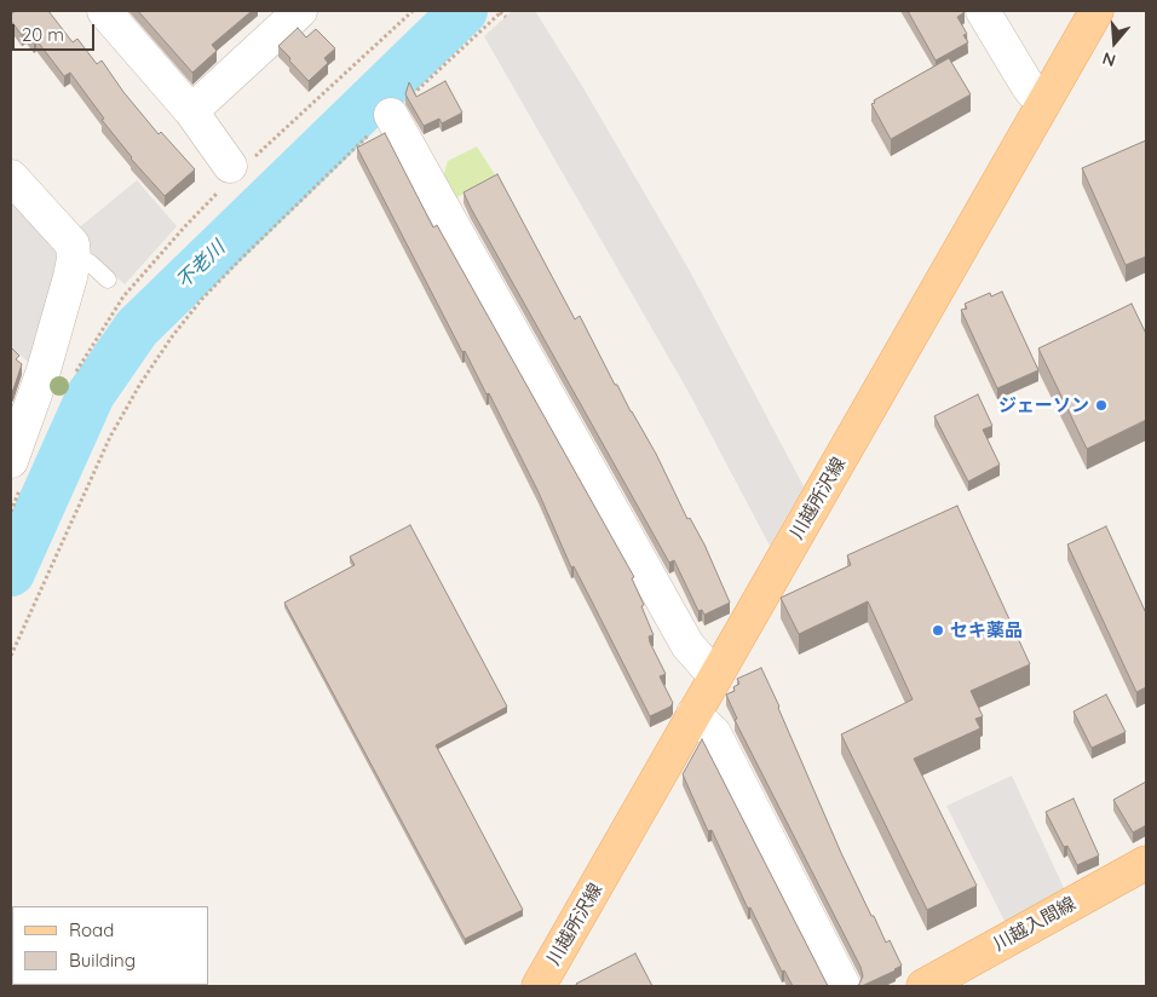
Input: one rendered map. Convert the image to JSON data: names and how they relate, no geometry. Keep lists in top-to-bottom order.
{
  "streets": {
    "main road": ["川越所沢線", "川越入間線"]
  },
  "water": ["不老川"],
  "places": ["ジェーソン", "セキ薬品"],
  "legend": ["Road", "Building"],
  "scale_bar": "20 m",
  "north": "bottom"
}
